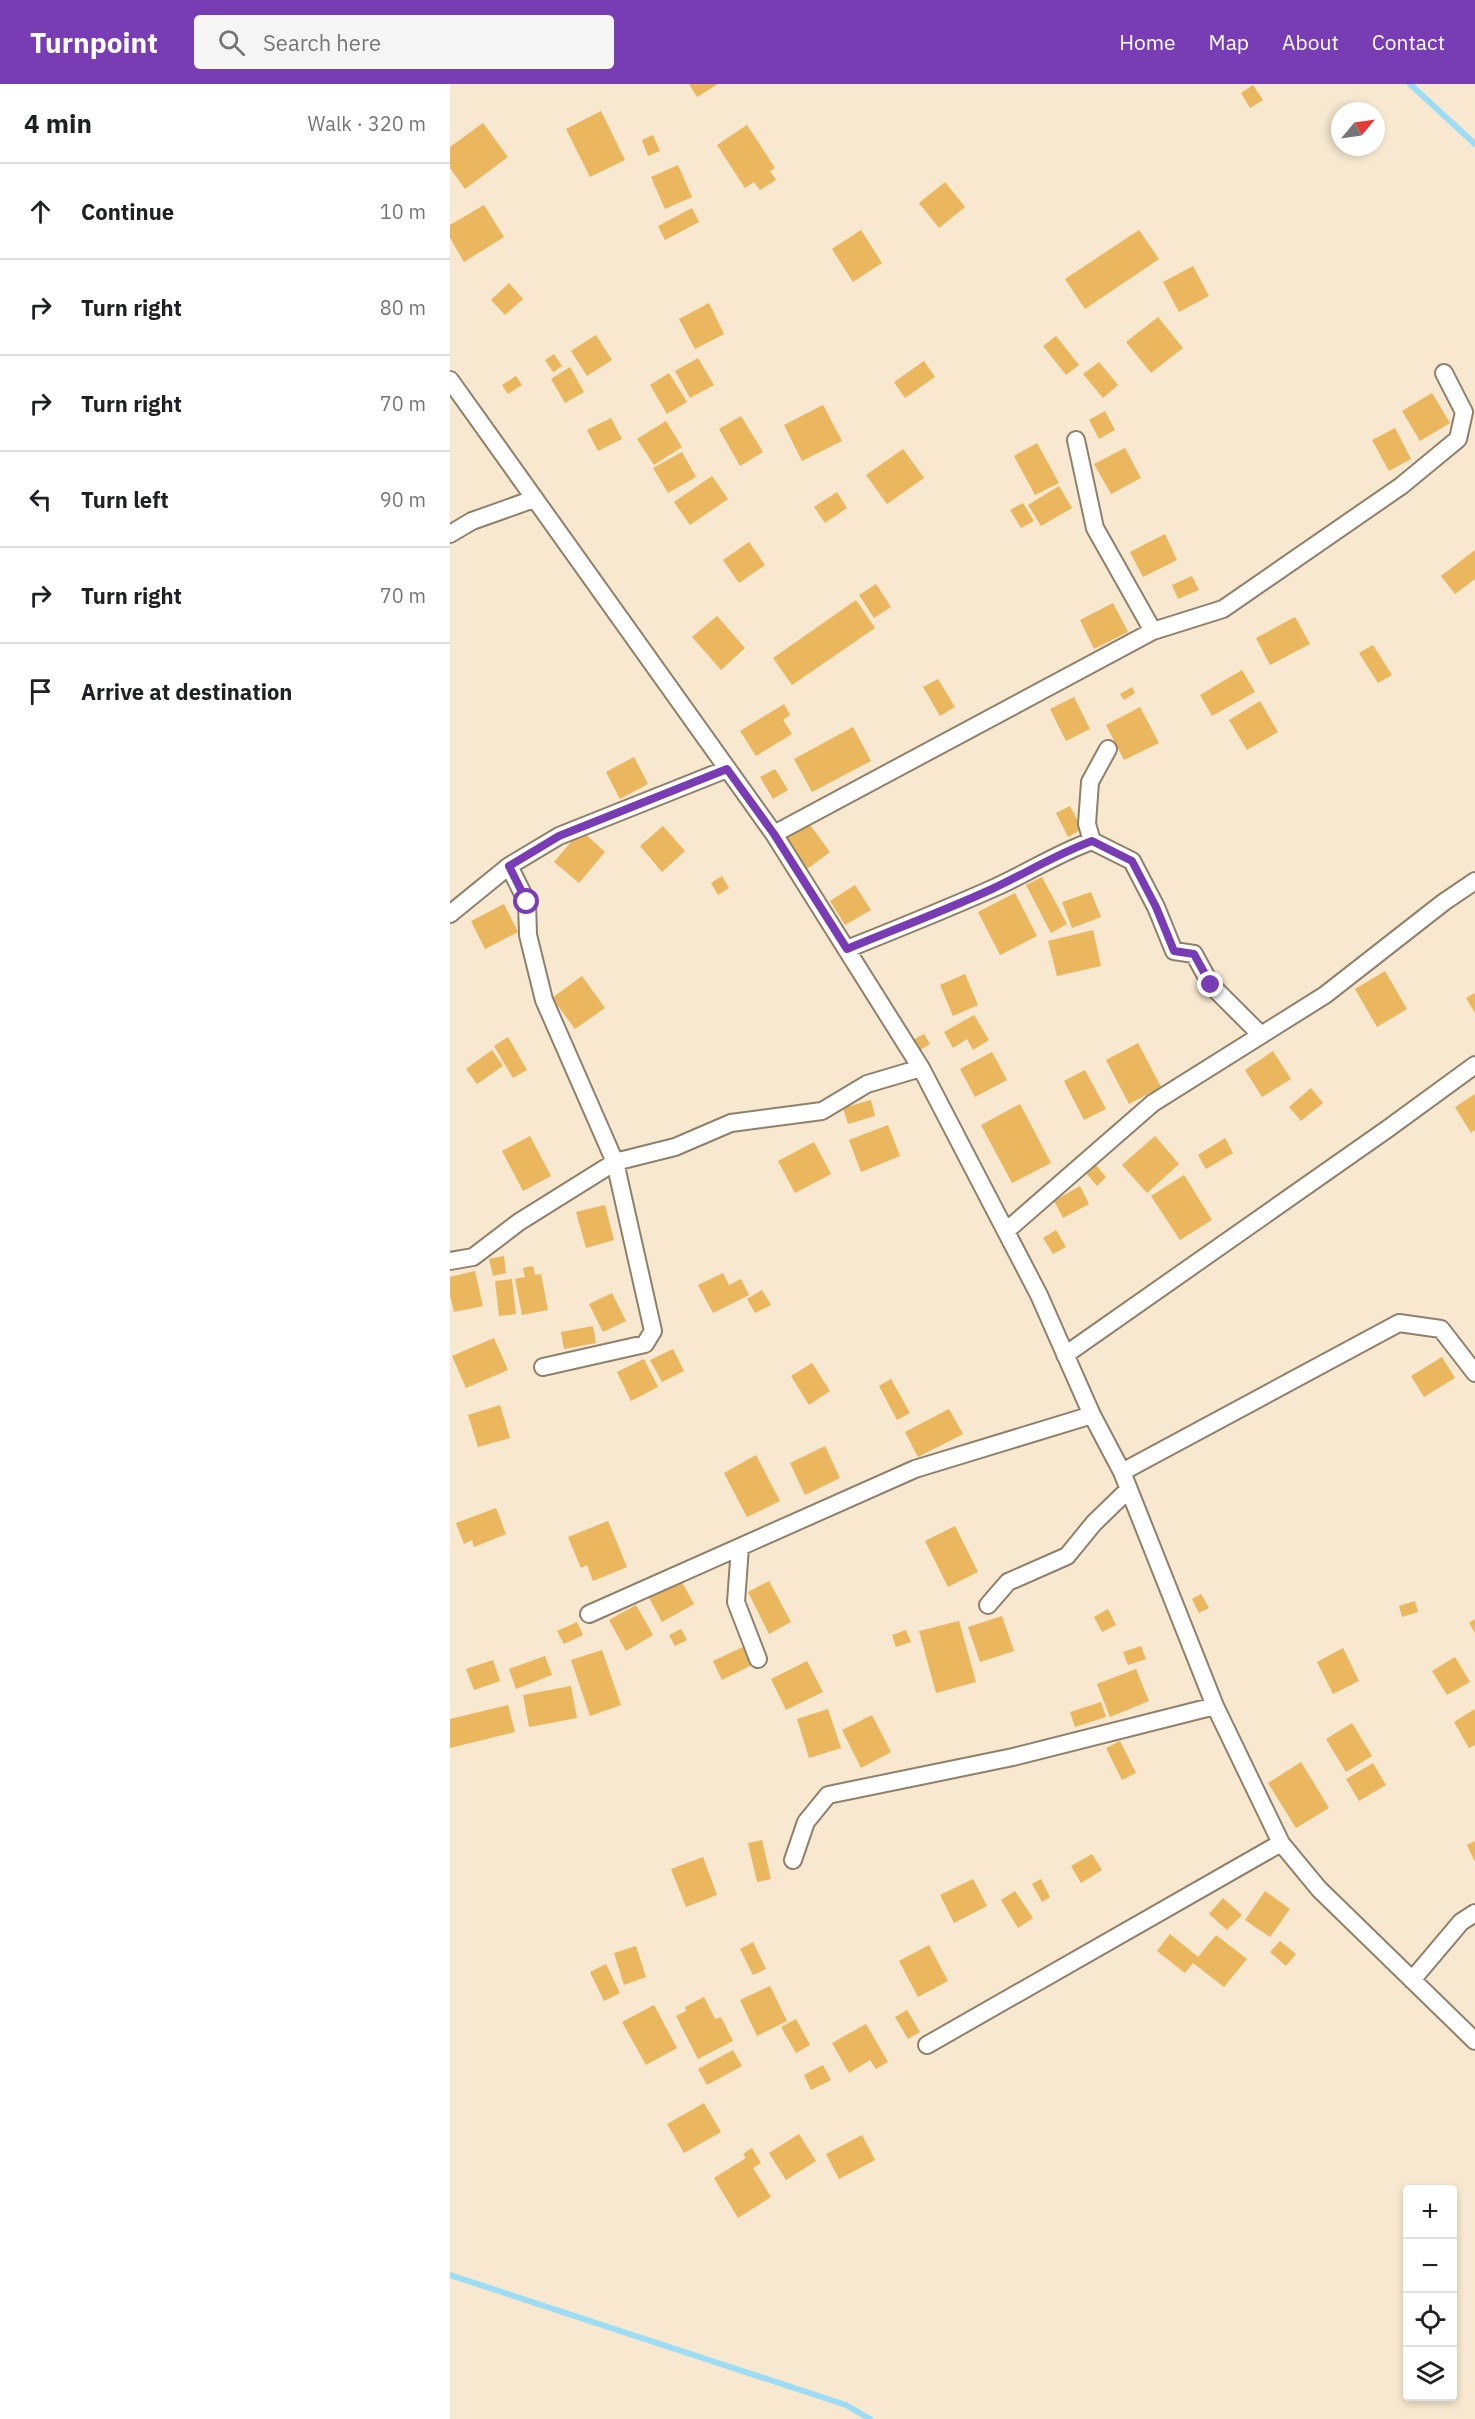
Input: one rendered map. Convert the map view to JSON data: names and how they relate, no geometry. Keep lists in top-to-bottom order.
{
  "north": "top right",
  "page": {
    "header": "Turnpoint",
    "search": "Search here",
    "nav": [
      "Home",
      "Map",
      "About",
      "Contact"
    ],
    "heading": ["4 min", "Walk · 320 m"],
    "list": [
      ["Continue", "10 m"],
      ["Turn right", "80 m"],
      ["Turn right", "70 m"],
      ["Turn left", "90 m"],
      ["Turn right", "70 m"],
      "Arrive at destination"
    ],
    "map_buttons": ["+", "−"]
  }
}
